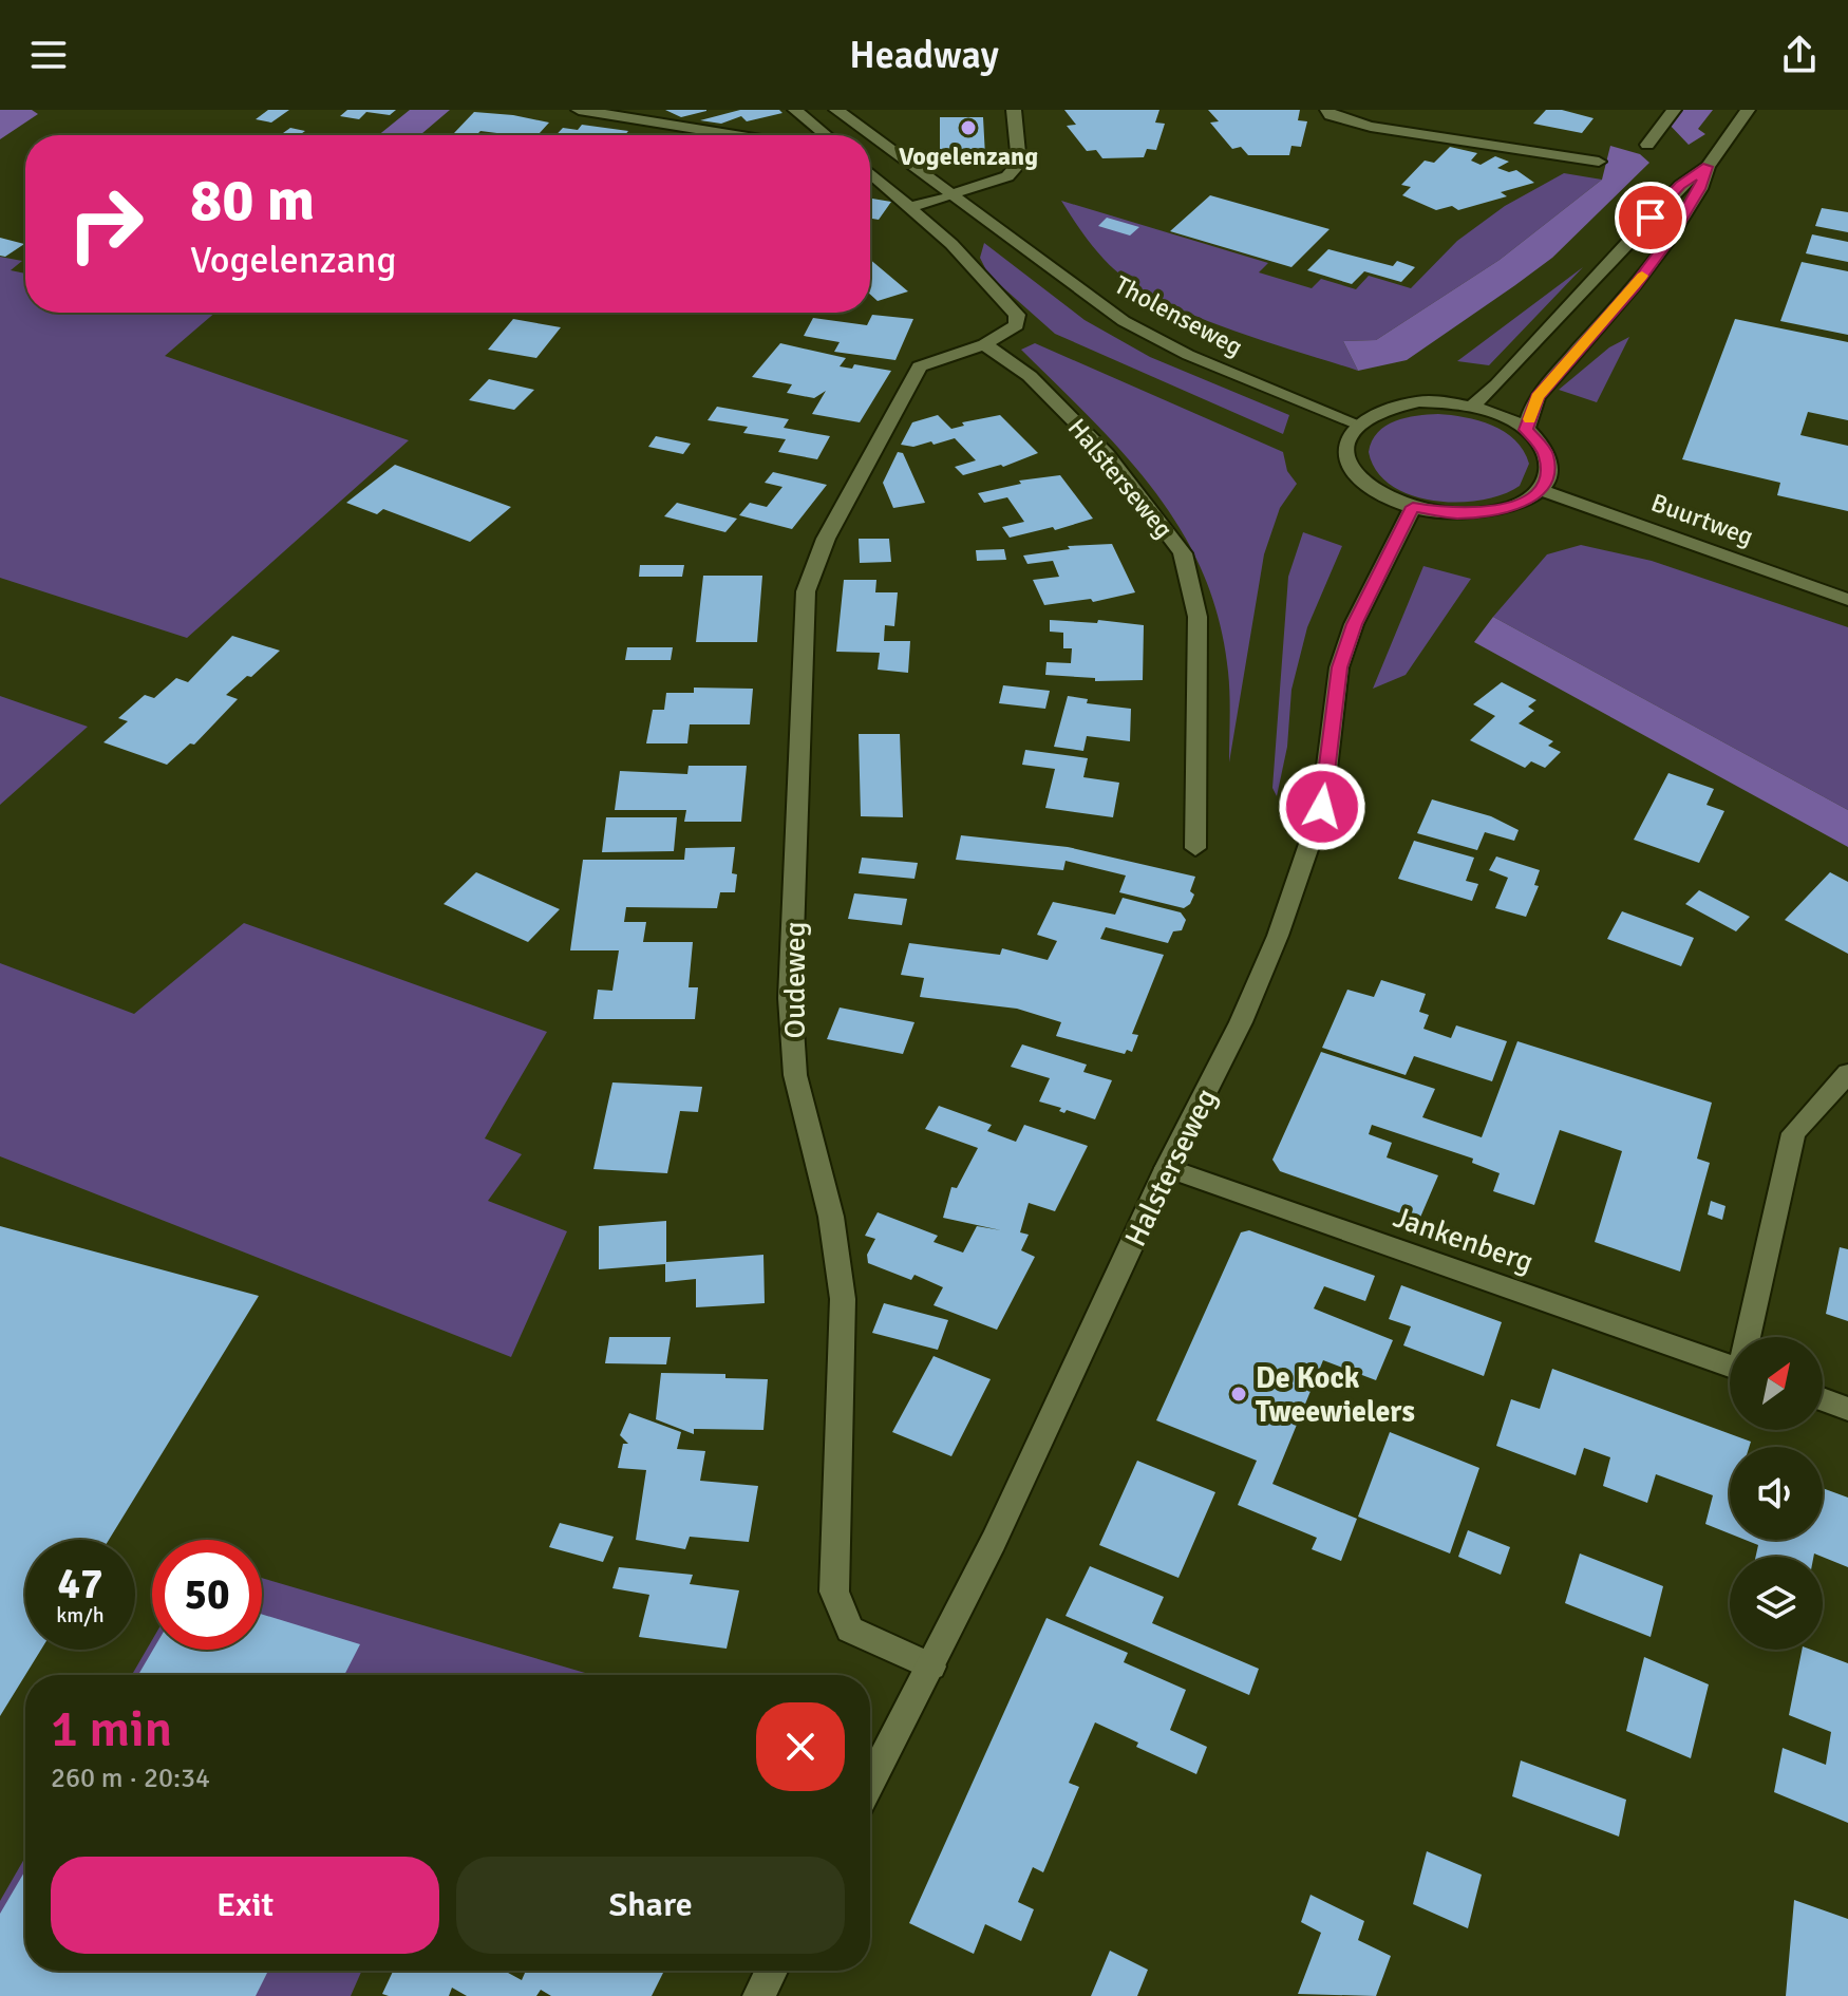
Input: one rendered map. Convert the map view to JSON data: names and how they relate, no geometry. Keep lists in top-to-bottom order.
{
  "streets": {
    "street": [
      "Tholenseweg",
      "Halsterseweg",
      "Buurtweg",
      "Oudeweg",
      "Jankenberg"
    ]
  },
  "crossings": [
    ["Tholenseweg", "Halsterseweg"],
    ["Tholenseweg", "Buurtweg"],
    ["Halsterseweg", "Buurtweg"],
    ["Halsterseweg", "Oudeweg"],
    ["Halsterseweg", "Jankenberg"]
  ],
  "places": ["Vogelenzang", "De Kock Tweewielers"],
  "north": "top right",
  "page": {
    "header": "Headway",
    "turn": ["80 m", "Vogelenzang"],
    "speed": "47 km/h",
    "limit": "50",
    "heading": ["1 min", "260 m · 20:34"],
    "buttons": ["Exit", "Share"]
  }
}
